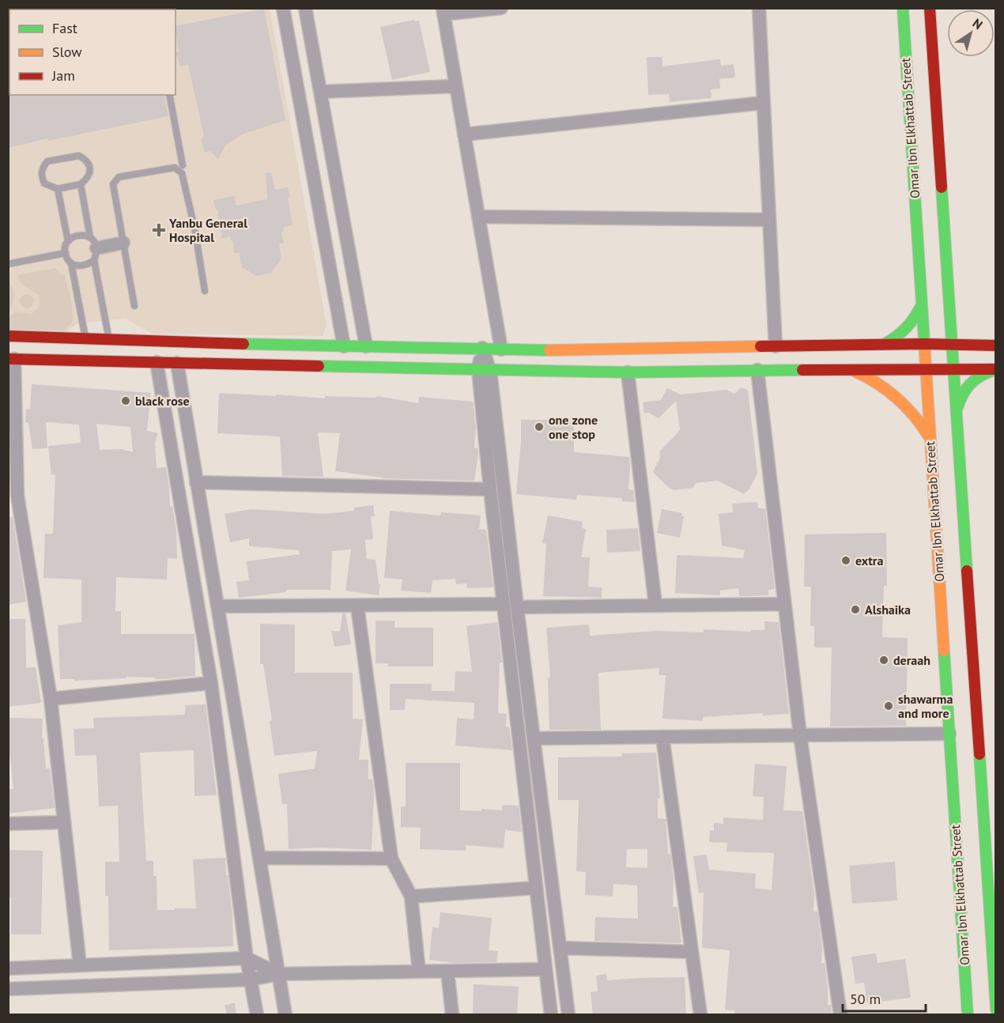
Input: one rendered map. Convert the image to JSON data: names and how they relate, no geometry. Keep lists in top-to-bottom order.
{
  "streets": {
    "main road": ["Omar Ibn Elkhattab Street"]
  },
  "places": {
    "health": ["Yanbu General Hospital"],
    "other": [
      "black rose",
      "one zone one stop",
      "extra",
      "Alshaika",
      "deraah",
      "shawarma and more"
    ]
  },
  "legend": ["Fast", "Slow", "Jam"],
  "scale_bar": "50 m",
  "north": "top right"
}
